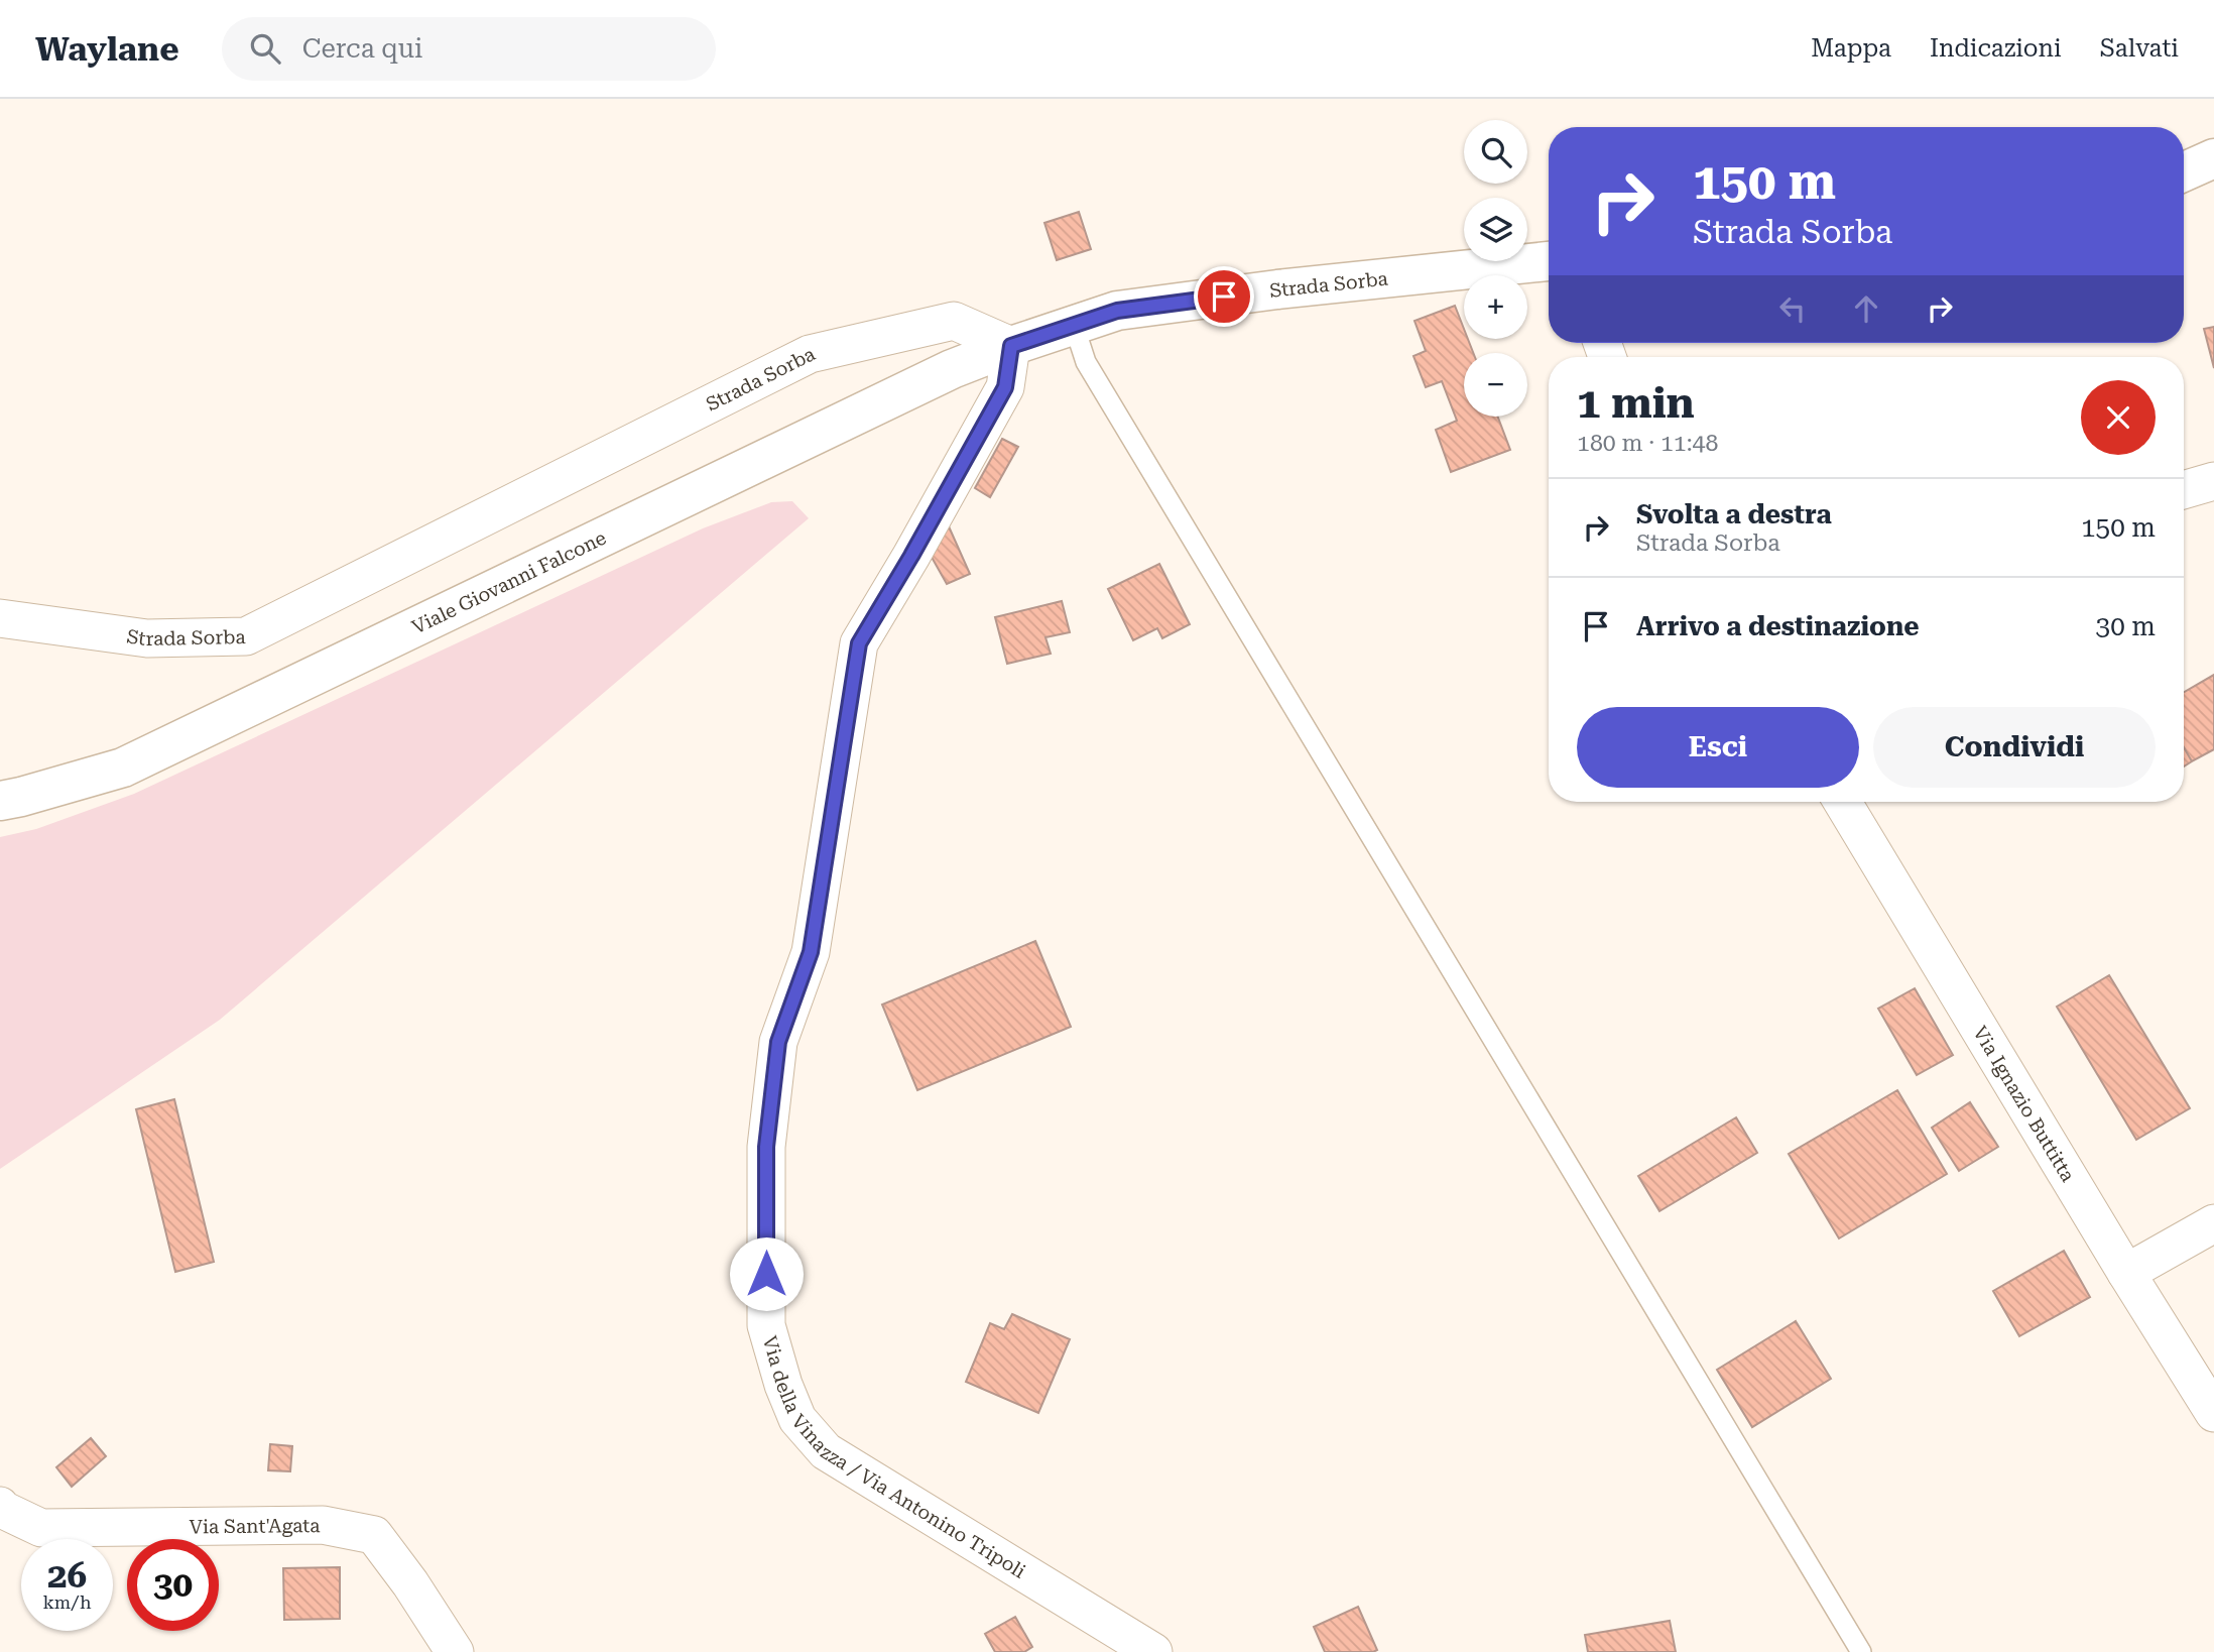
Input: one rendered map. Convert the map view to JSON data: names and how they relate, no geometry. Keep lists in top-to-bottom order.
{
  "streets": {
    "street": [
      "Strada Sorba",
      "Viale Giovanni Falcone",
      "Via Ignazio Buttitta",
      "Via della Vinazza / Via Antonino Tripoli",
      "Via Sant'Agata"
    ]
  },
  "crossings": [
    ["Strada Sorba", "Viale Giovanni Falcone"],
    ["Strada Sorba", "Via della Vinazza / Via Antonino Tripoli"],
    ["Viale Giovanni Falcone", "Via della Vinazza / Via Antonino Tripoli"]
  ],
  "page": {
    "header": "Waylane",
    "search": "Cerca qui",
    "nav": ["Mappa", "Indicazioni", "Salvati"],
    "map_buttons": ["+", "−"],
    "turn": ["150 m", "Strada Sorba"],
    "heading": ["1 min", "180 m · 11:48"],
    "list": [
      {
        "name": "Svolta a destra",
        "note": "Strada Sorba",
        "value": "150 m"
      },
      {
        "name": "Arrivo a destinazione",
        "value": "30 m"
      }
    ],
    "buttons": ["Esci", "Condividi"],
    "speed": "26 km/h",
    "limit": "30"
  }
}
